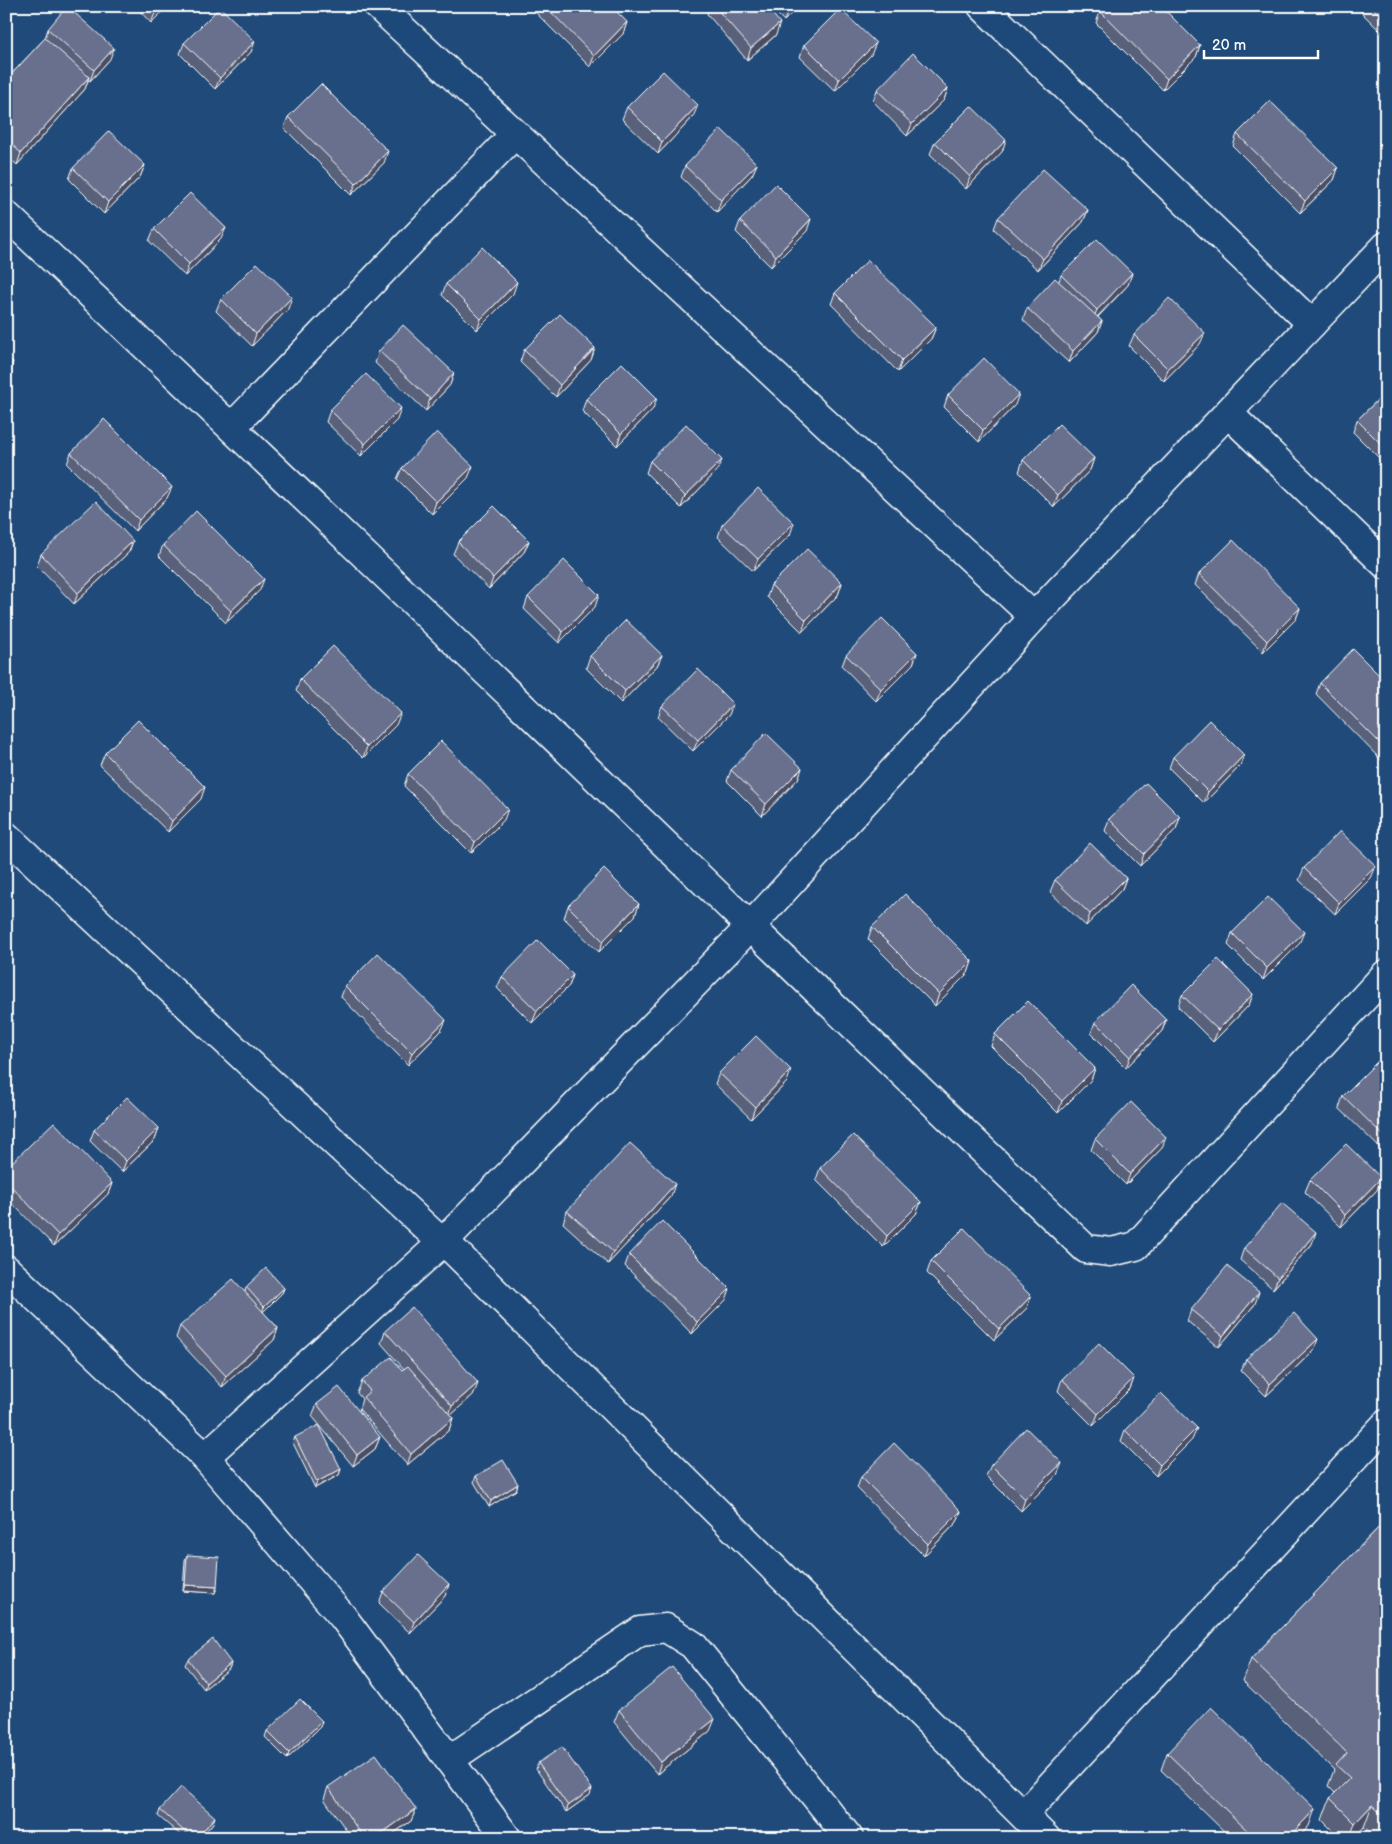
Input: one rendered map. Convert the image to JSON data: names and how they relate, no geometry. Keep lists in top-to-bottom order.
{
  "scale_bar": "20 m"
}
